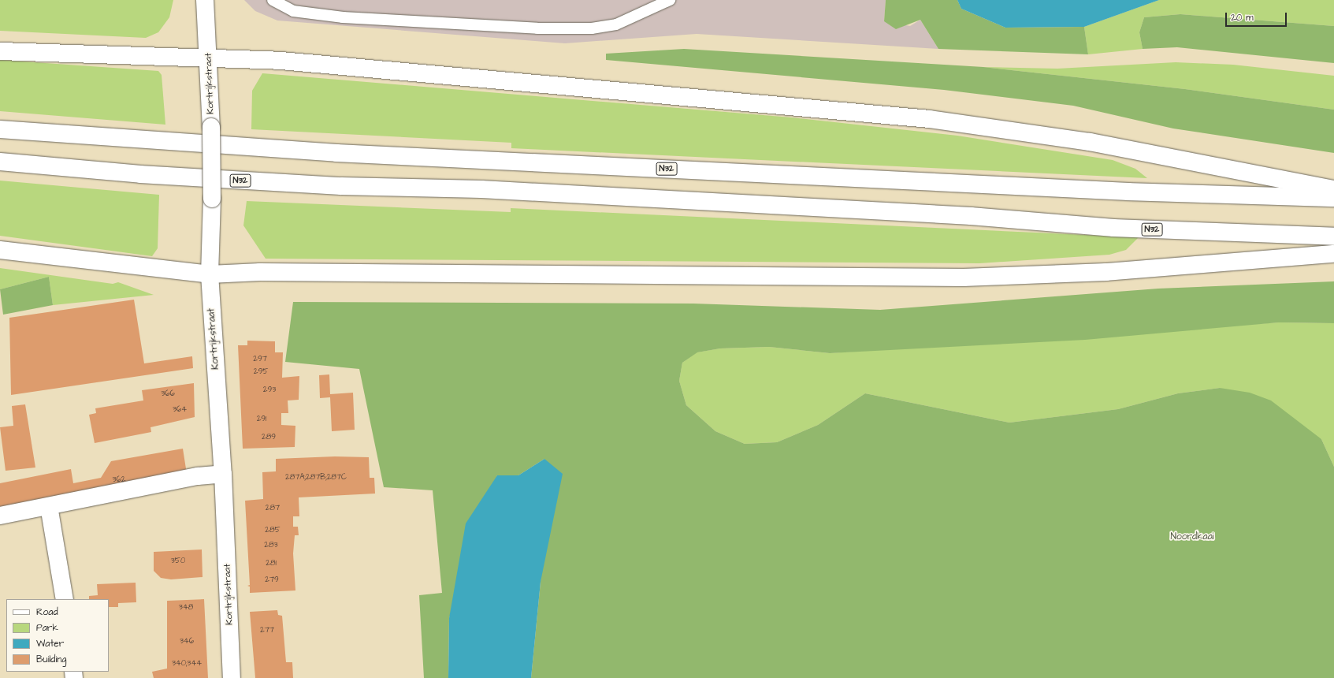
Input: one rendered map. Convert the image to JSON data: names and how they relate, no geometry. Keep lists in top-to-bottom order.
{
  "streets": {
    "main road": ["Kortrijkstraat", "N32"]
  },
  "parks": ["Noordkaai"],
  "house_numbers": [
    "297",
    "295",
    "293",
    "366",
    "364",
    "291",
    "289",
    "287A;287B;287C",
    "362",
    "287",
    "285",
    "283",
    "350",
    "281",
    "279",
    "348",
    "277",
    "346",
    "340;344"
  ],
  "legend": [
    "Road",
    "Park",
    "Water",
    "Building"
  ],
  "scale_bar": "20 m"
}
